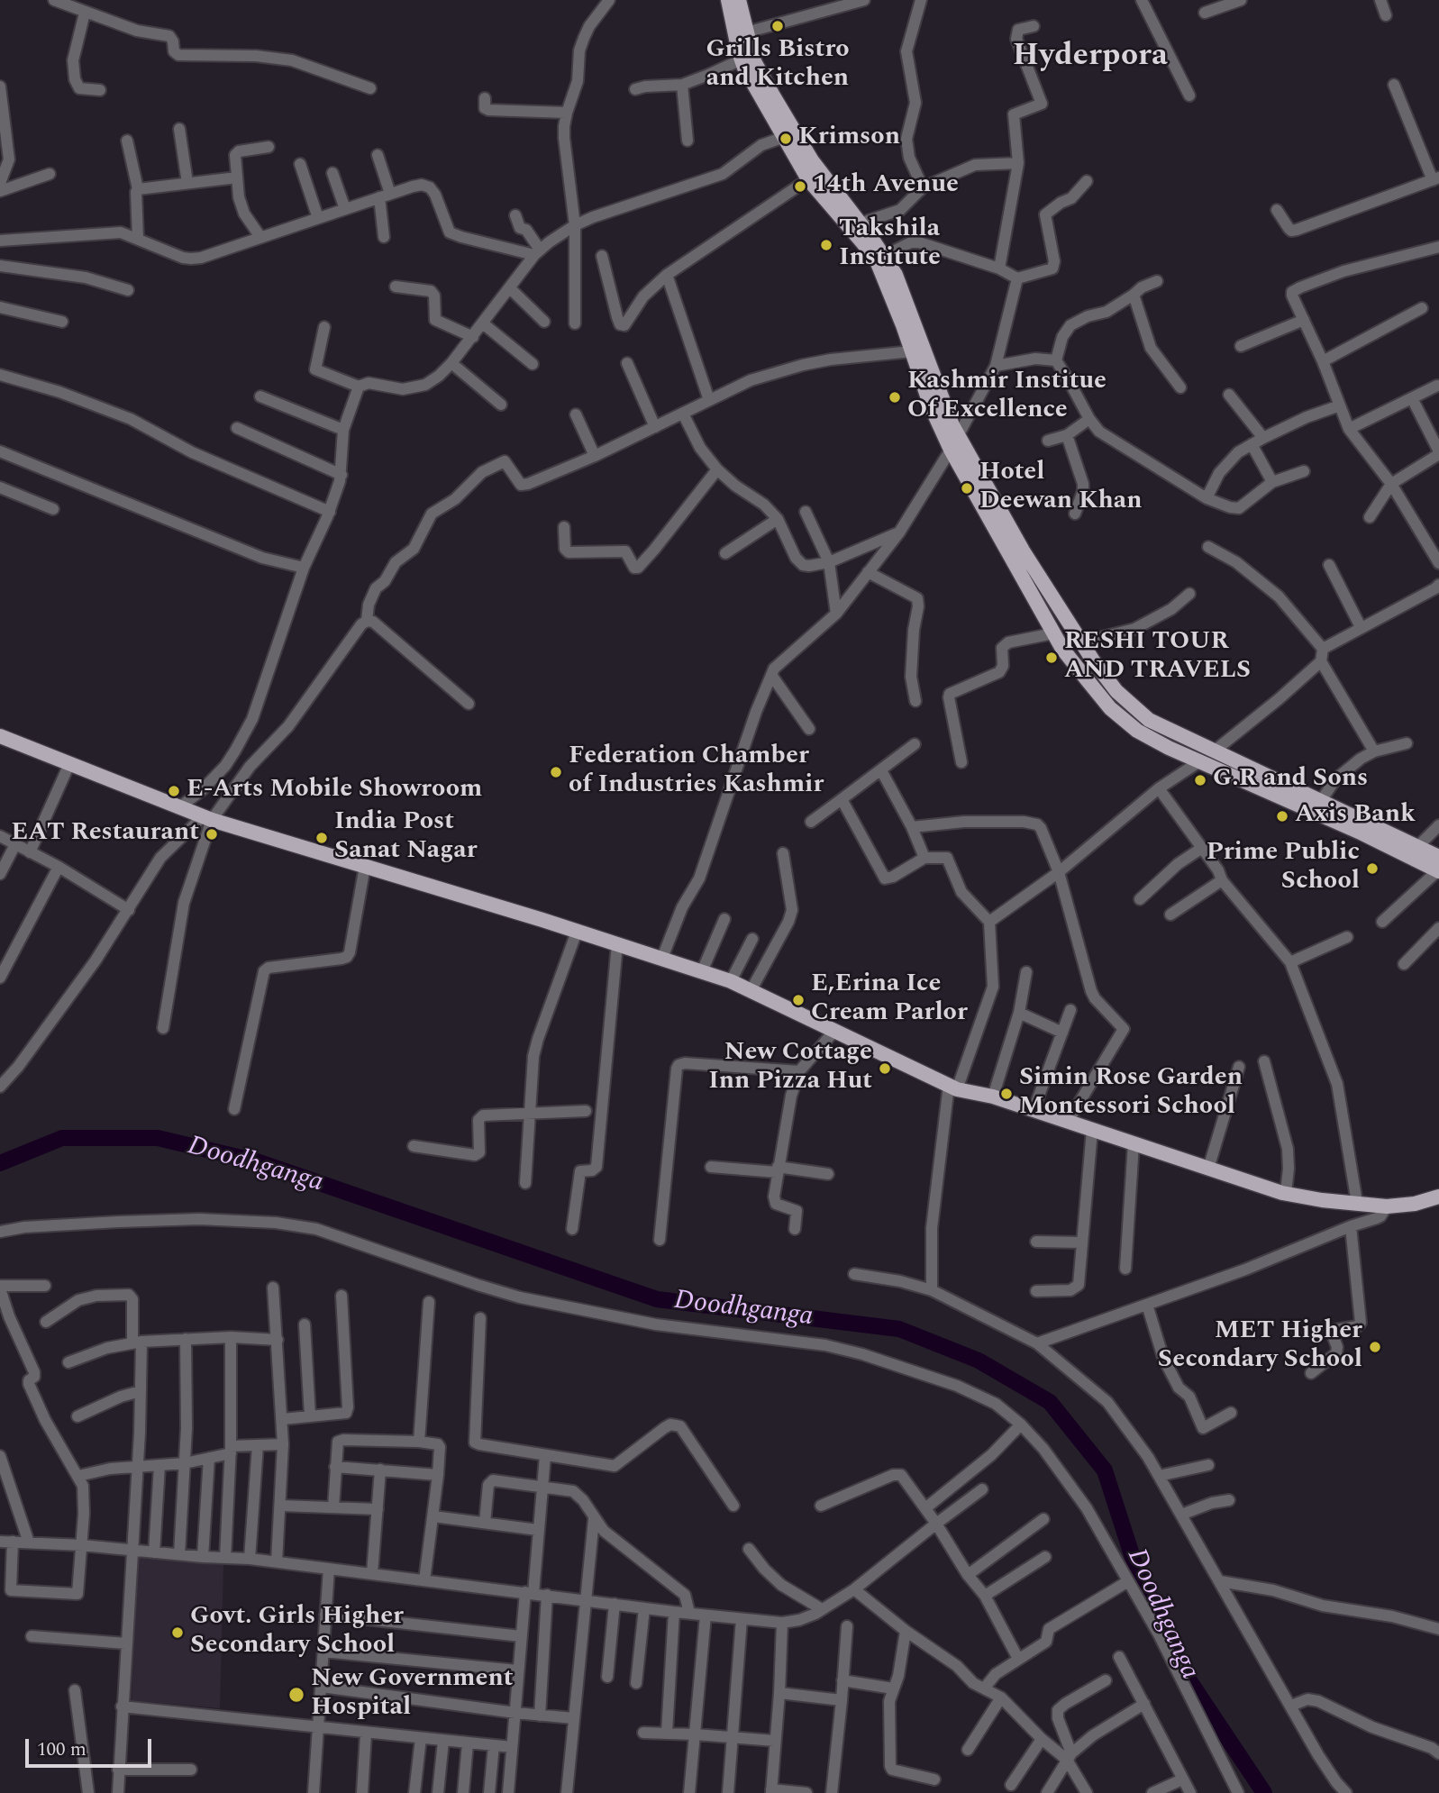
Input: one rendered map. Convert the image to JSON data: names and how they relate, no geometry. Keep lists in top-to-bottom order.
{
  "districts": ["Hyderpora"],
  "water": ["Doodhganga"],
  "places": [
    "Grills Bistro and Kitchen",
    "Krimson",
    "14th Avenue",
    "Takshila Institute",
    "Kashmir Institue Of Excellence",
    "Hotel Deewan Khan",
    "RESHI TOUR AND TRAVELS",
    "Federation Chamber of Industries Kashmir",
    "G.R and Sons",
    "E-Arts Mobile Showroom",
    "Axis Bank",
    "EAT Restaurant",
    "India Post Sanat Nagar",
    "Prime Public School",
    "E,Erina Ice Cream Parlor",
    "New Cottage Inn Pizza Hut",
    "Simin Rose Garden Montessori School",
    "MET Higher Secondary School",
    "Govt. Girls Higher Secondary School",
    "New Government Hospital"
  ],
  "scale_bar": "100 m"
}
